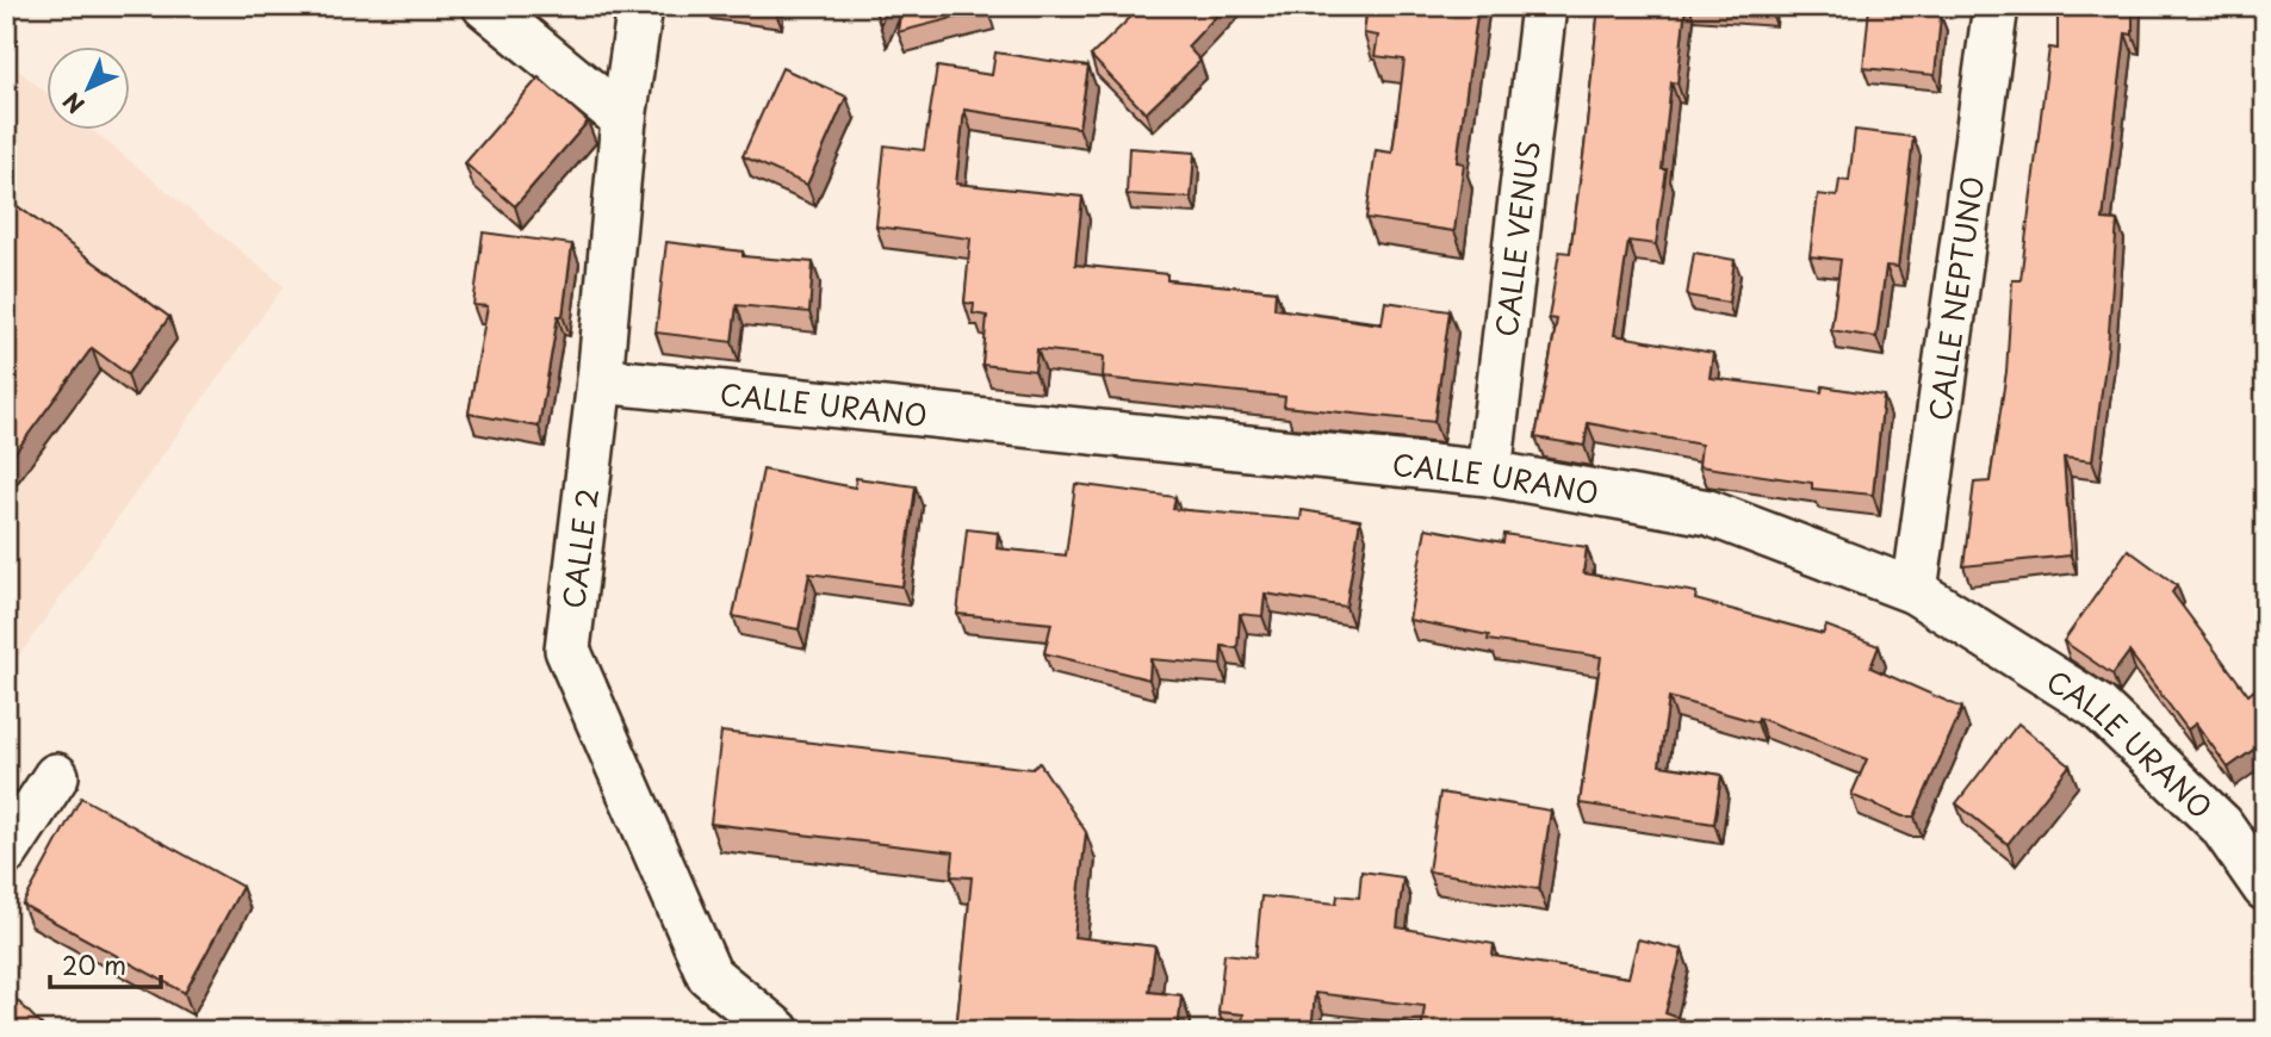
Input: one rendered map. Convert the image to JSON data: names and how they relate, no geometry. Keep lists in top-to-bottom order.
{
  "streets": {
    "street": [
      "CALLE VENUS",
      "CALLE NEPTUNO",
      "CALLE URANO",
      "CALLE 2"
    ]
  },
  "crossings": [
    ["CALLE VENUS", "CALLE URANO"],
    ["CALLE NEPTUNO", "CALLE URANO"],
    ["CALLE URANO", "CALLE 2"]
  ],
  "scale_bar": "20 m",
  "north": "bottom left"
}
